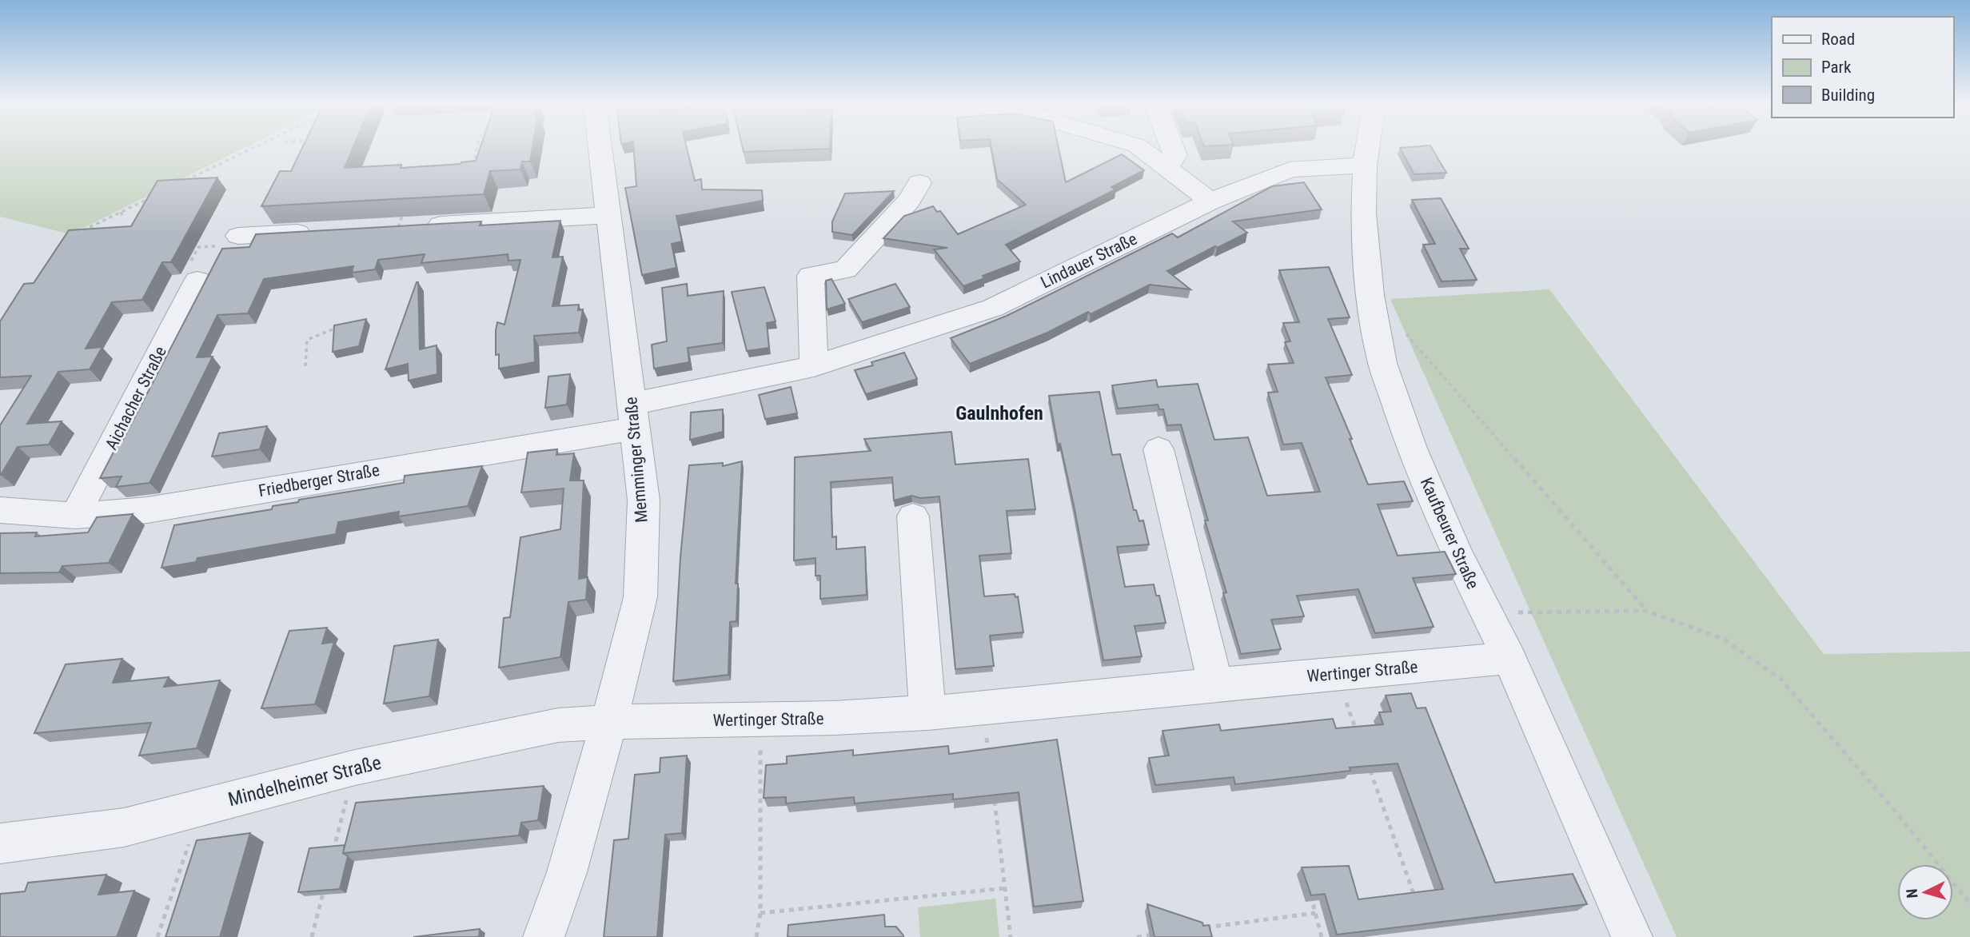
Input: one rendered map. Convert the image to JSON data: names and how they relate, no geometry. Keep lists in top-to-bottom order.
{
  "streets": {
    "street": [
      "Lindauer Straße",
      "Aichacher Straße",
      "Memminger Straße",
      "Friedberger Straße",
      "Kaufbeurer Straße",
      "Wertinger Straße",
      "Mindelheimer Straße"
    ]
  },
  "crossings": [
    ["Lindauer Straße", "Memminger Straße"],
    ["Lindauer Straße", "Friedberger Straße"],
    ["Lindauer Straße", "Kaufbeurer Straße"],
    ["Aichacher Straße", "Friedberger Straße"],
    ["Memminger Straße", "Friedberger Straße"],
    ["Memminger Straße", "Wertinger Straße"],
    ["Memminger Straße", "Mindelheimer Straße"],
    ["Kaufbeurer Straße", "Wertinger Straße"],
    ["Wertinger Straße", "Mindelheimer Straße"]
  ],
  "districts": ["Gaulnhofen"],
  "legend": ["Road", "Park", "Building"],
  "north": "left"
}
